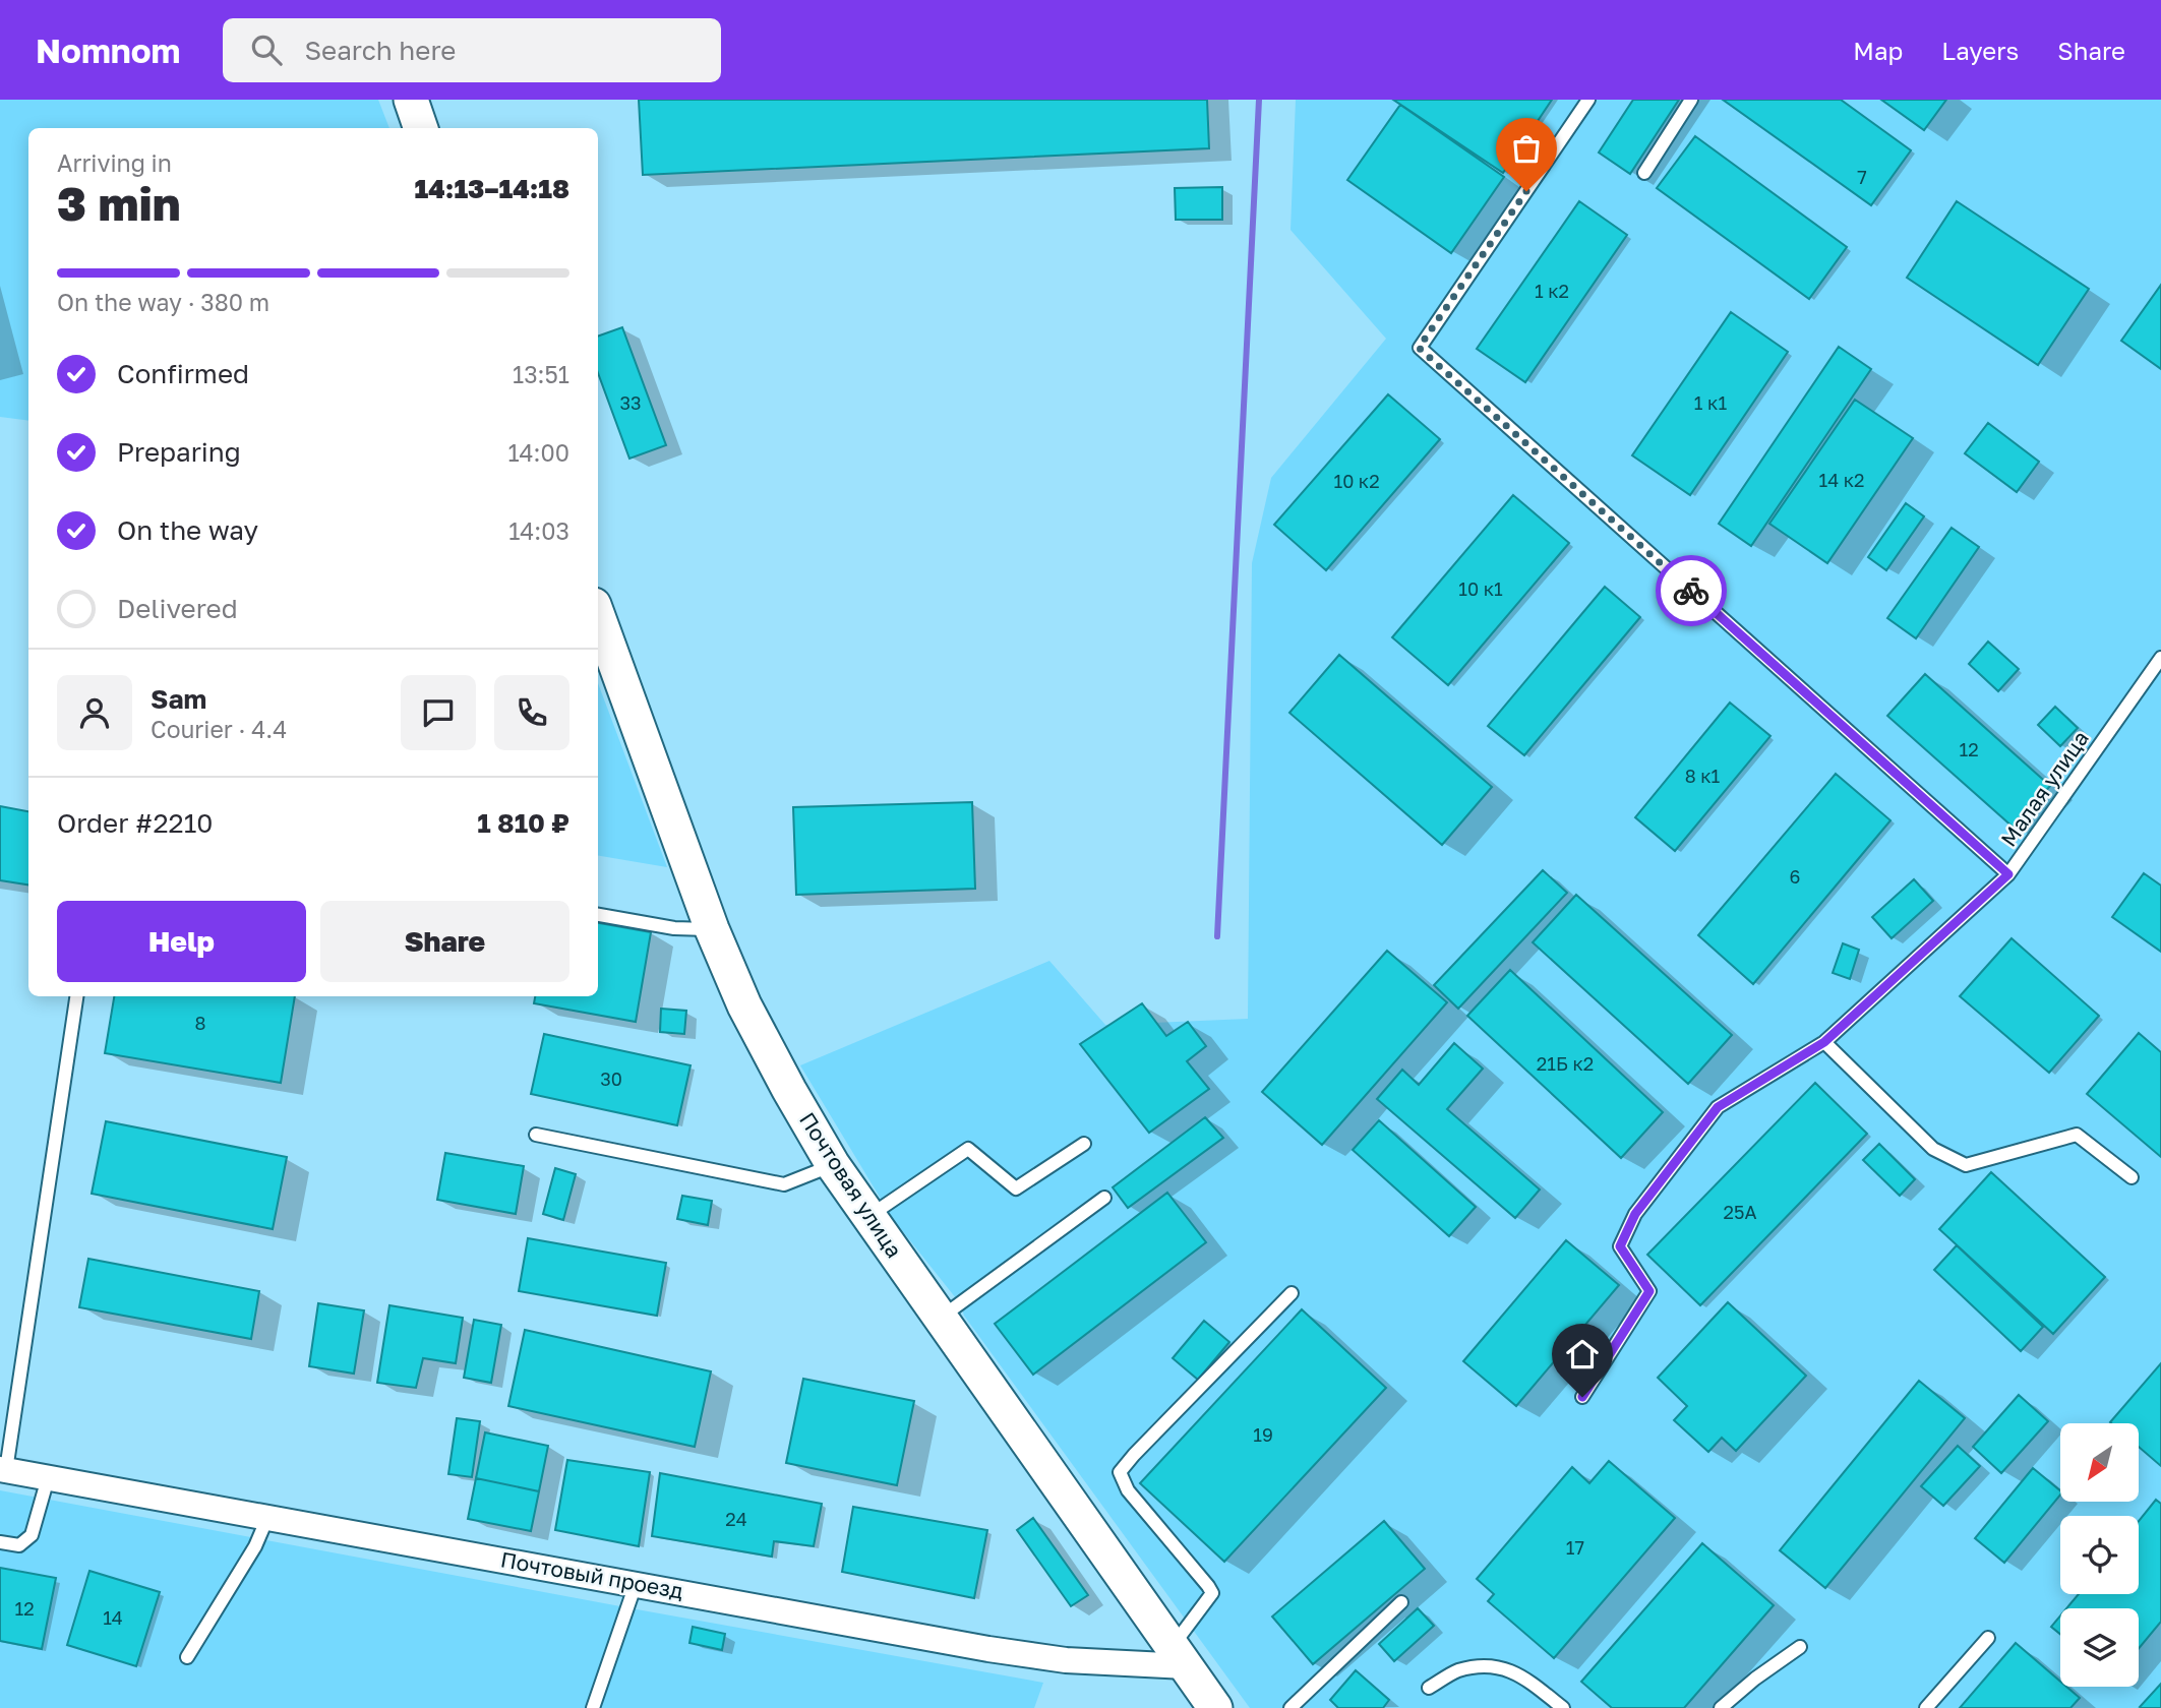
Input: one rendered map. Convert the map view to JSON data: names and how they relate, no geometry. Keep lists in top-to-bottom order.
{
  "streets": {
    "street": ["Почтовая улица", "Почтовый проезд"],
    "lane": ["Малая улица"]
  },
  "crossings": [
    ["Почтовая улица", "Почтовый проезд"]
  ],
  "house_numbers": [
    "7",
    "1 к2",
    "33",
    "1 к1",
    "14 к2",
    "10 к2",
    "10 к1",
    "12",
    "8 к1",
    "6",
    "8",
    "21Б к2",
    "30",
    "25А",
    "19",
    "24",
    "17",
    "12",
    "14"
  ],
  "north": "bottom left",
  "page": {
    "header": "Nomnom",
    "search": "Search here",
    "nav": ["Map", "Layers", "Share"],
    "heading": ["3 min", "Arriving in", "14:13–14:18"],
    "panel": [
      "Sam",
      "Courier · 4.4",
      "Order #2210",
      "1 810 ₽"
    ],
    "bar": "On the way · 380 m",
    "list": [
      ["Confirmed", "13:51"],
      ["Preparing", "14:00"],
      ["On the way", "14:03"],
      "Delivered"
    ],
    "buttons": ["Help", "Share"]
  }
}
